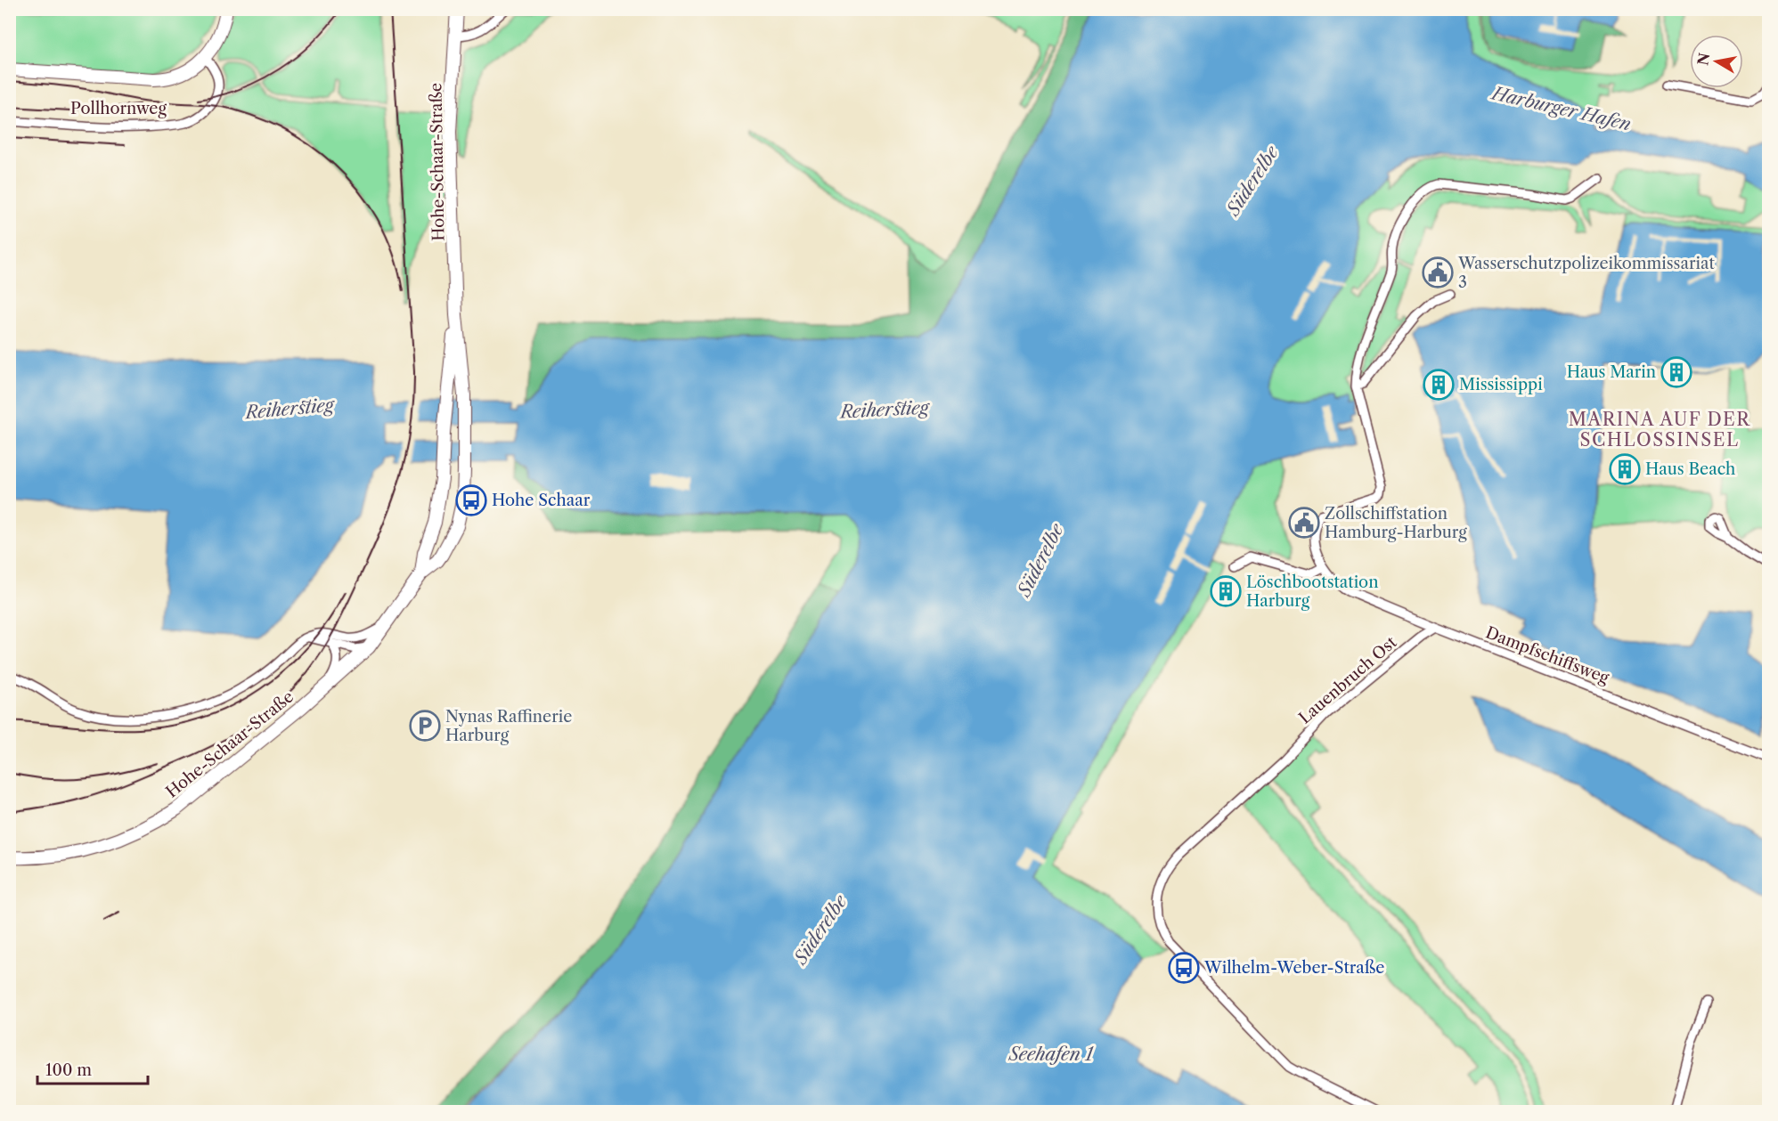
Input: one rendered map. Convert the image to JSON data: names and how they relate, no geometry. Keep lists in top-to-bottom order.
{
  "streets": {
    "main road": ["Hohe-Schaar-Straße"],
    "street": ["Pollhornweg", "Dampfschiffsweg", "Lauenbruch Ost"]
  },
  "crossings": [
    ["Dampfschiffsweg", "Lauenbruch Ost"]
  ],
  "districts": ["MARINA AUF DER SCHLOSSINSEL"],
  "water": [
    "Harburger Hafen",
    "Süderelbe",
    "Reiherstieg",
    "Seehafen 1"
  ],
  "places": {
    "public building": ["Wasserschutzpolizeikommissariat 3", "Zollschiffstation Hamburg-Harburg"],
    "building": [
      "Haus Marin",
      "Mississippi",
      "Haus Beach",
      "Löschbootstation Harburg"
    ],
    "bus stop": ["Hohe Schaar", "Wilhelm-Weber-Straße"],
    "parking": ["Nynas Raffinerie Harburg"]
  },
  "scale_bar": "100 m",
  "north": "left"
}
